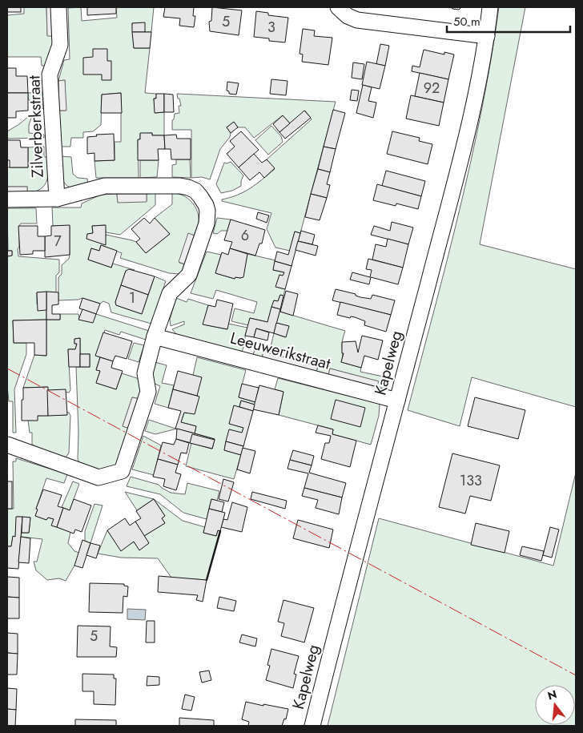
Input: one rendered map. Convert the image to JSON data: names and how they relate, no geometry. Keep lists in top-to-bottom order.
{
  "streets": {
    "street": ["Zilverberkstraat", "Leeuwerikstraat", "Kapelweg"]
  },
  "crossings": [
    ["Leeuwerikstraat", "Kapelweg"]
  ],
  "house_numbers": [
    "5",
    "3",
    "92",
    "6",
    "7",
    "1",
    "133",
    "5"
  ],
  "scale_bar": "50 m",
  "north": "top"
}
